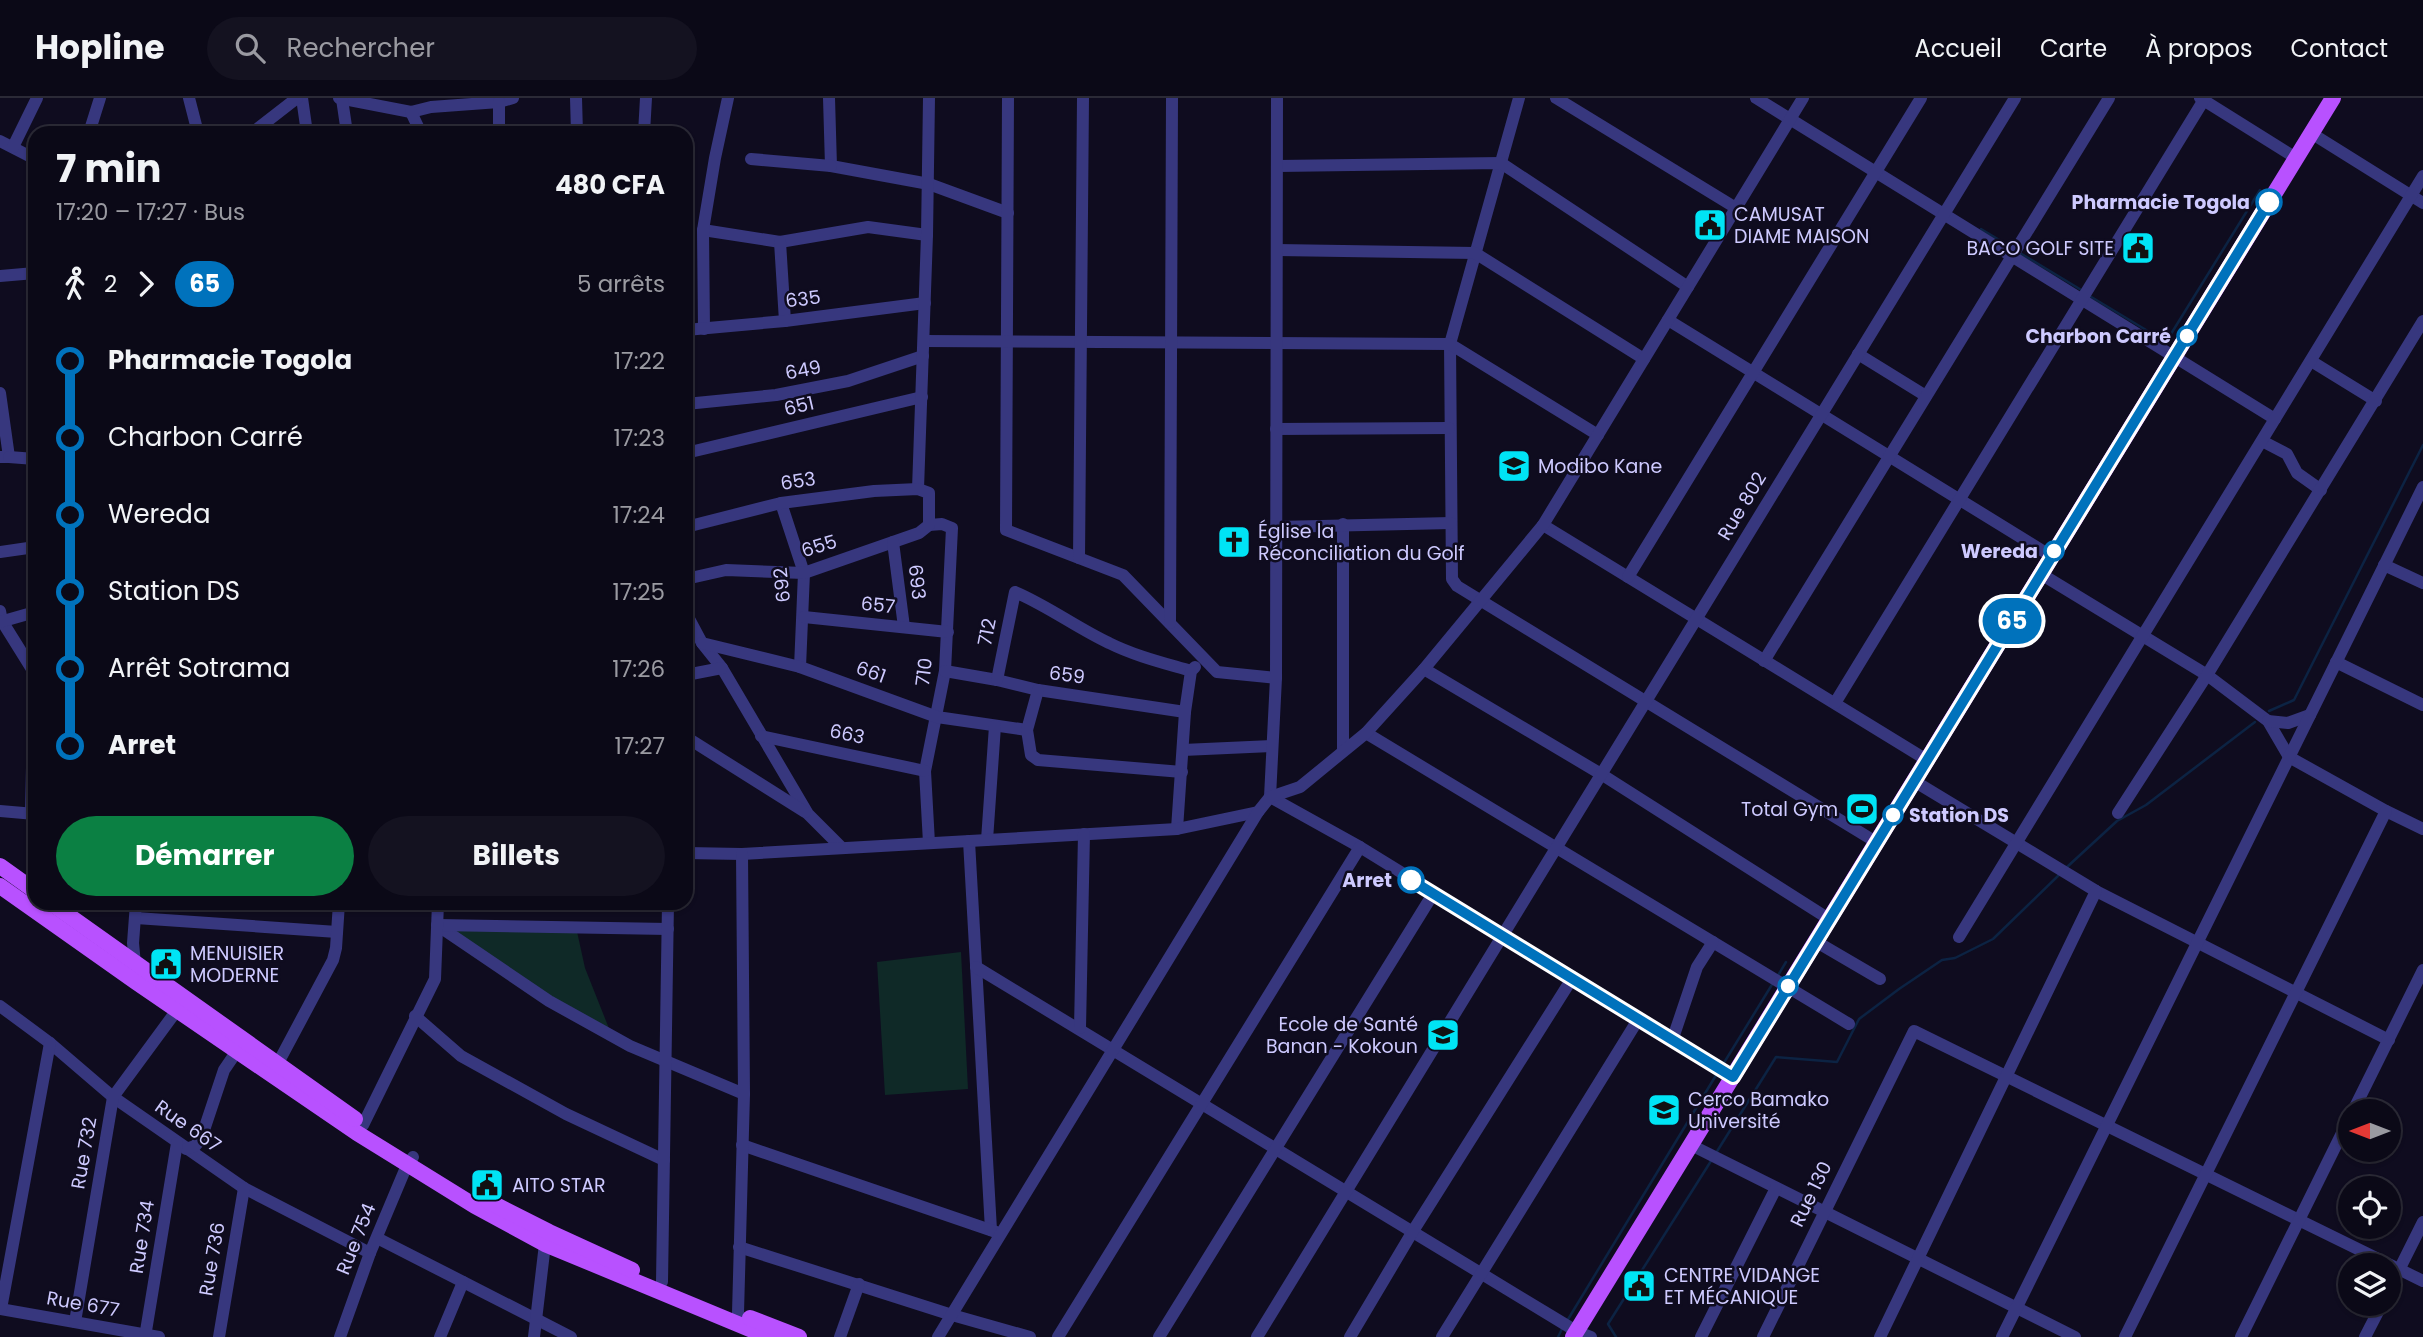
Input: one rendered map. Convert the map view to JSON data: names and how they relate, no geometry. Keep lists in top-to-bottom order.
{
  "streets": {
    "street": [
      "635",
      "649",
      "651",
      "653",
      "Rue 802",
      "655",
      "693",
      "692",
      "657",
      "712",
      "661",
      "710",
      "659",
      "663",
      "Rue 667",
      "Rue 732",
      "Rue 130",
      "Rue 734",
      "Rue 754",
      "Rue 736",
      "Rue 677"
    ]
  },
  "crossings": [
    ["653", "692"],
    ["655", "693"],
    ["655", "692"],
    ["655", "710"],
    ["693", "657"],
    ["692", "657"],
    ["692", "661"],
    ["657", "710"],
    ["712", "659"],
    ["661", "710"],
    ["710", "659"],
    ["710", "663"],
    ["Rue 667", "Rue 732"],
    ["Rue 667", "Rue 734"],
    ["Rue 667", "Rue 754"],
    ["Rue 667", "Rue 736"],
    ["Rue 732", "Rue 677"],
    ["Rue 734", "Rue 677"]
  ],
  "places": {
    "other": [
      "Pharmacie Togola",
      "Charbon Carré",
      "Wereda",
      "Station DS",
      "Arret"
    ],
    "public building": [
      "CAMUSAT DIAME MAISON",
      "BACO GOLF SITE",
      "MENUISIER MODERNE",
      "AITO STAR",
      "CENTRE VIDANGE ET MÉCANIQUE"
    ],
    "school or university": ["Modibo Kane", "Ecole de Santé Banan - Kokoun", "Cerco Bamako Université"],
    "church": ["Église la Réconciliation du Golf"],
    "sports": ["Total Gym"]
  },
  "lines": ["bus line 65"],
  "north": "left",
  "page": {
    "header": "Hopline",
    "search": "Rechercher",
    "nav": [
      "Accueil",
      "Carte",
      "À propos",
      "Contact"
    ],
    "on_map": "65",
    "heading": ["7 min", "17:20 – 17:27 · Bus", "480 CFA"],
    "legs": ["2", "65", "5 arrêts"],
    "list": [
      {
        "name": "Pharmacie Togola",
        "value": "17:22"
      },
      {
        "name": "Charbon Carré",
        "value": "17:23"
      },
      {
        "name": "Wereda",
        "value": "17:24"
      },
      {
        "name": "Station DS",
        "value": "17:25"
      },
      {
        "name": "Arrêt Sotrama",
        "value": "17:26"
      },
      {
        "name": "Arret",
        "value": "17:27"
      }
    ],
    "buttons": ["Démarrer", "Billets"]
  }
}
